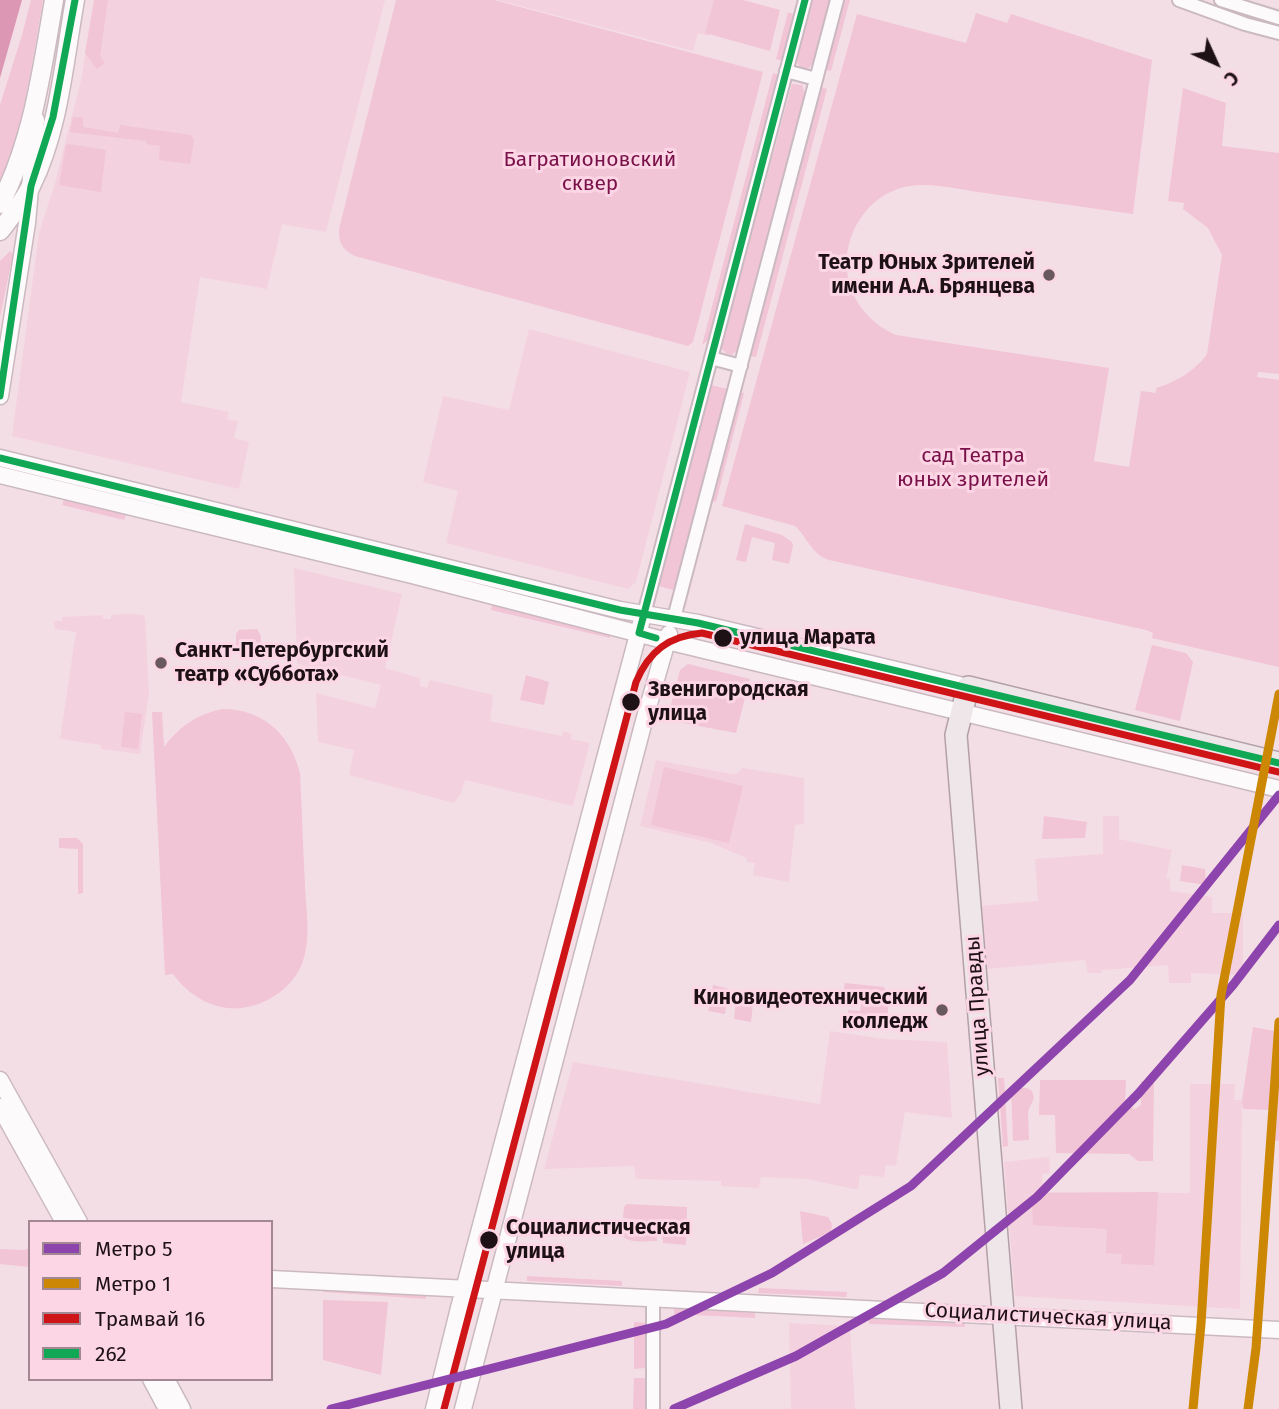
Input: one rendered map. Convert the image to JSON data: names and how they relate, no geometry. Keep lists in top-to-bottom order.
{
  "streets": {
    "main road": ["улица Правды"],
    "street": ["Социалистическая улица"]
  },
  "crossings": [
    ["улица Правды", "Социалистическая улица"]
  ],
  "parks": ["Багратионовский сквер", "сад Театра юных зрителей"],
  "places": [
    "Театр Юных Зрителей имени А.А. Брянцева",
    "улица Марата",
    "Санкт-Петербургский театр «Суббота»",
    "Звенигородская улица",
    "Киновидеотехнический колледж",
    "Социалистическая улица"
  ],
  "lines": [
    "transit line 262",
    "tram line 16",
    "metro line 1",
    "metro line 5"
  ],
  "legend": [
    "Метро 5",
    "Метро 1",
    "Трамвай 16",
    "262"
  ],
  "north": "bottom right"
}
